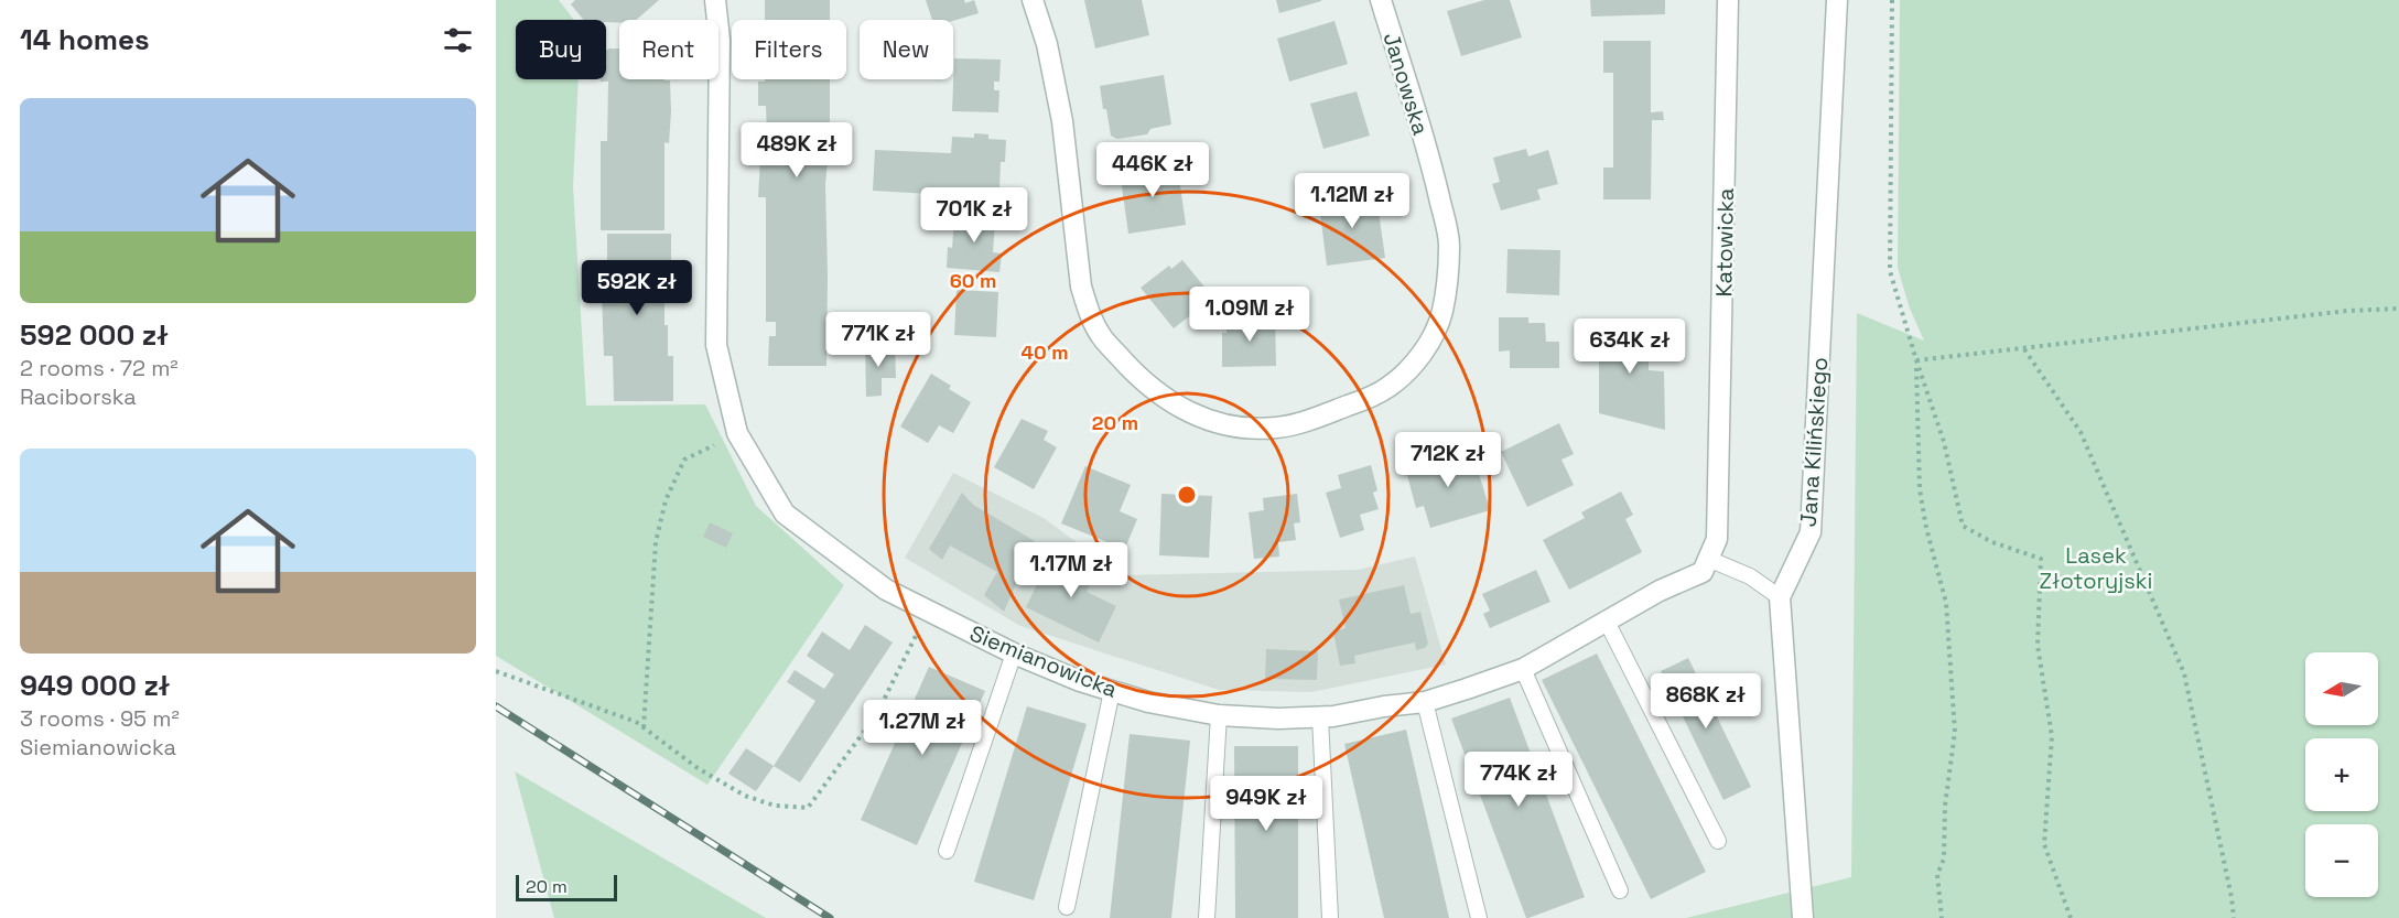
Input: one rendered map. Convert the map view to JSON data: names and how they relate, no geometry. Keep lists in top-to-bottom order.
{
  "streets": {
    "street": [
      "Janowska",
      "Katowicka",
      "Jana Kilińskiego",
      "Siemianowicka"
    ]
  },
  "parks": ["Lasek Złotoryjski"],
  "scale_bar": "20 m",
  "north": "left",
  "page": {
    "heading": "14 homes",
    "chip": [
      "Buy",
      "Rent",
      "Filters",
      "New"
    ],
    "list": [
      {
        "name": "592 000 zł",
        "note": "2 rooms · 72 m² · Raciborska"
      },
      {
        "name": "949 000 zł",
        "note": "3 rooms · 95 m² · Siemianowicka"
      }
    ],
    "price": [
      "489K zł",
      "446K zł",
      "1.12M zł",
      "701K zł",
      "592K zł",
      "1.09M zł",
      "771K zł",
      "634K zł",
      "712K zł",
      "1.17M zł",
      "868K zł",
      "1.27M zł",
      "774K zł",
      "949K zł"
    ],
    "map_buttons": ["+", "−"],
    "scale": "20 m"
  },
  "rings": ["60 m", "40 m", "20 m"]
}
